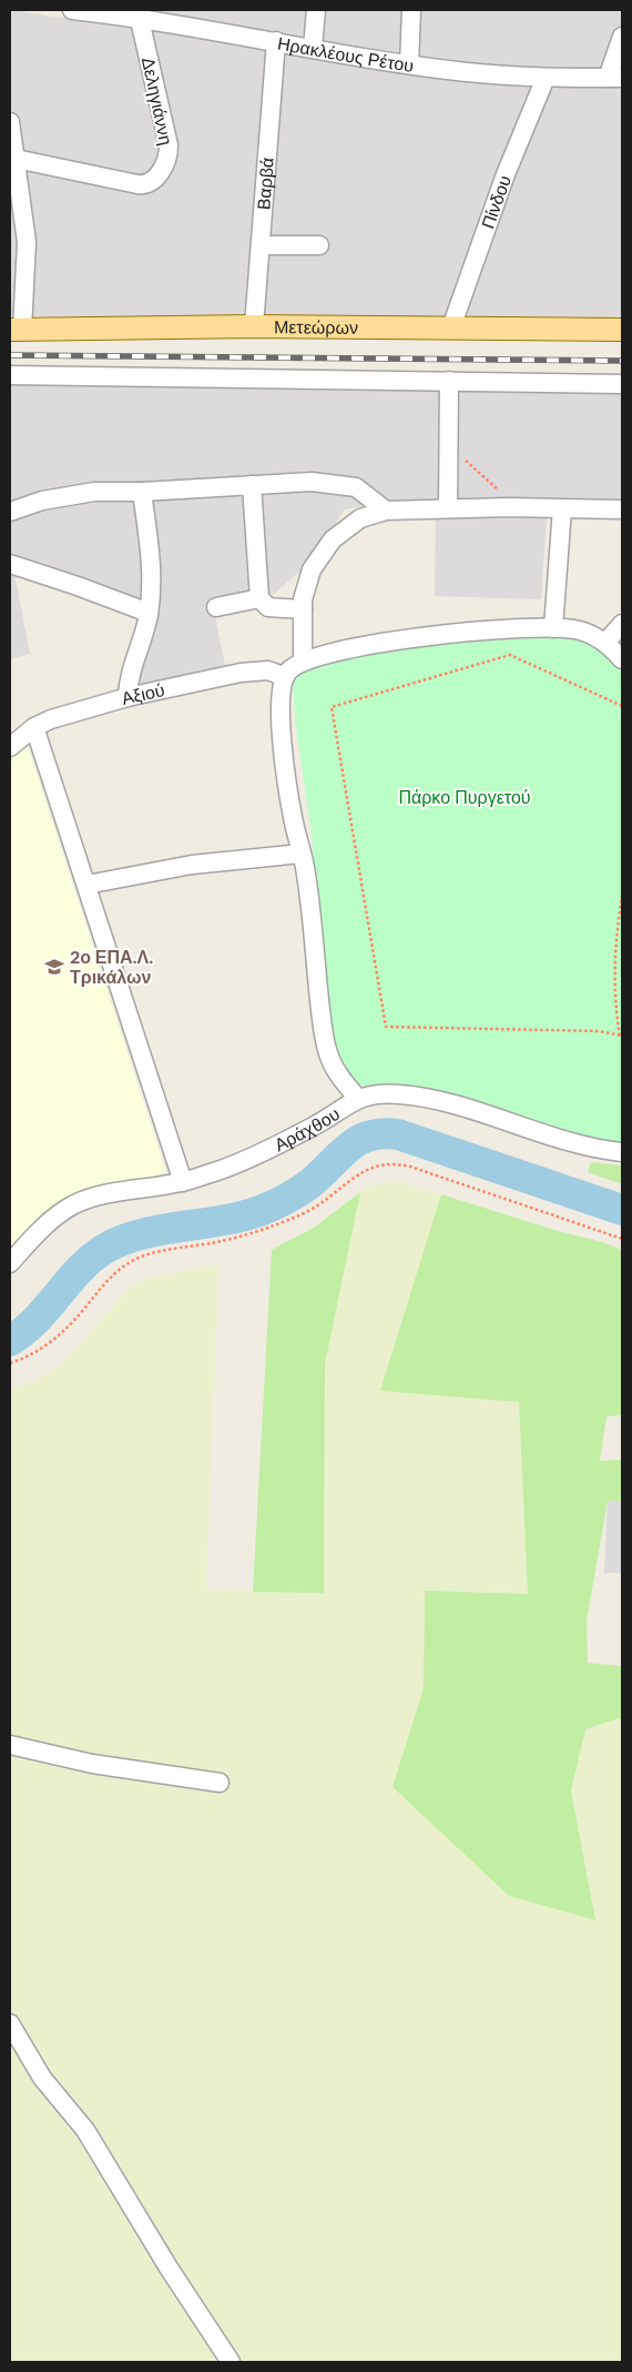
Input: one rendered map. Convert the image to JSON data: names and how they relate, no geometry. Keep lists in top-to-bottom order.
{
  "streets": {
    "main road": ["Μετεώρων"],
    "street": [
      "Ηρακλέους Ρέτου",
      "Δεληγιάννη",
      "Βαρβά",
      "Πίνδου",
      "Αξιού",
      "Αράχθου"
    ]
  },
  "crossings": [
    ["Ηρακλέους Ρέτου", "Δεληγιάννη"],
    ["Ηρακλέους Ρέτου", "Βαρβά"],
    ["Ηρακλέους Ρέτου", "Πίνδου"],
    ["Βαρβά", "Μετεώρων"],
    ["Πίνδου", "Μετεώρων"]
  ],
  "parks": ["Πάρκο Πυργετού"],
  "places": {
    "school or university": ["2ο ΕΠΑ.Λ. Τρικάλων"]
  }
}
